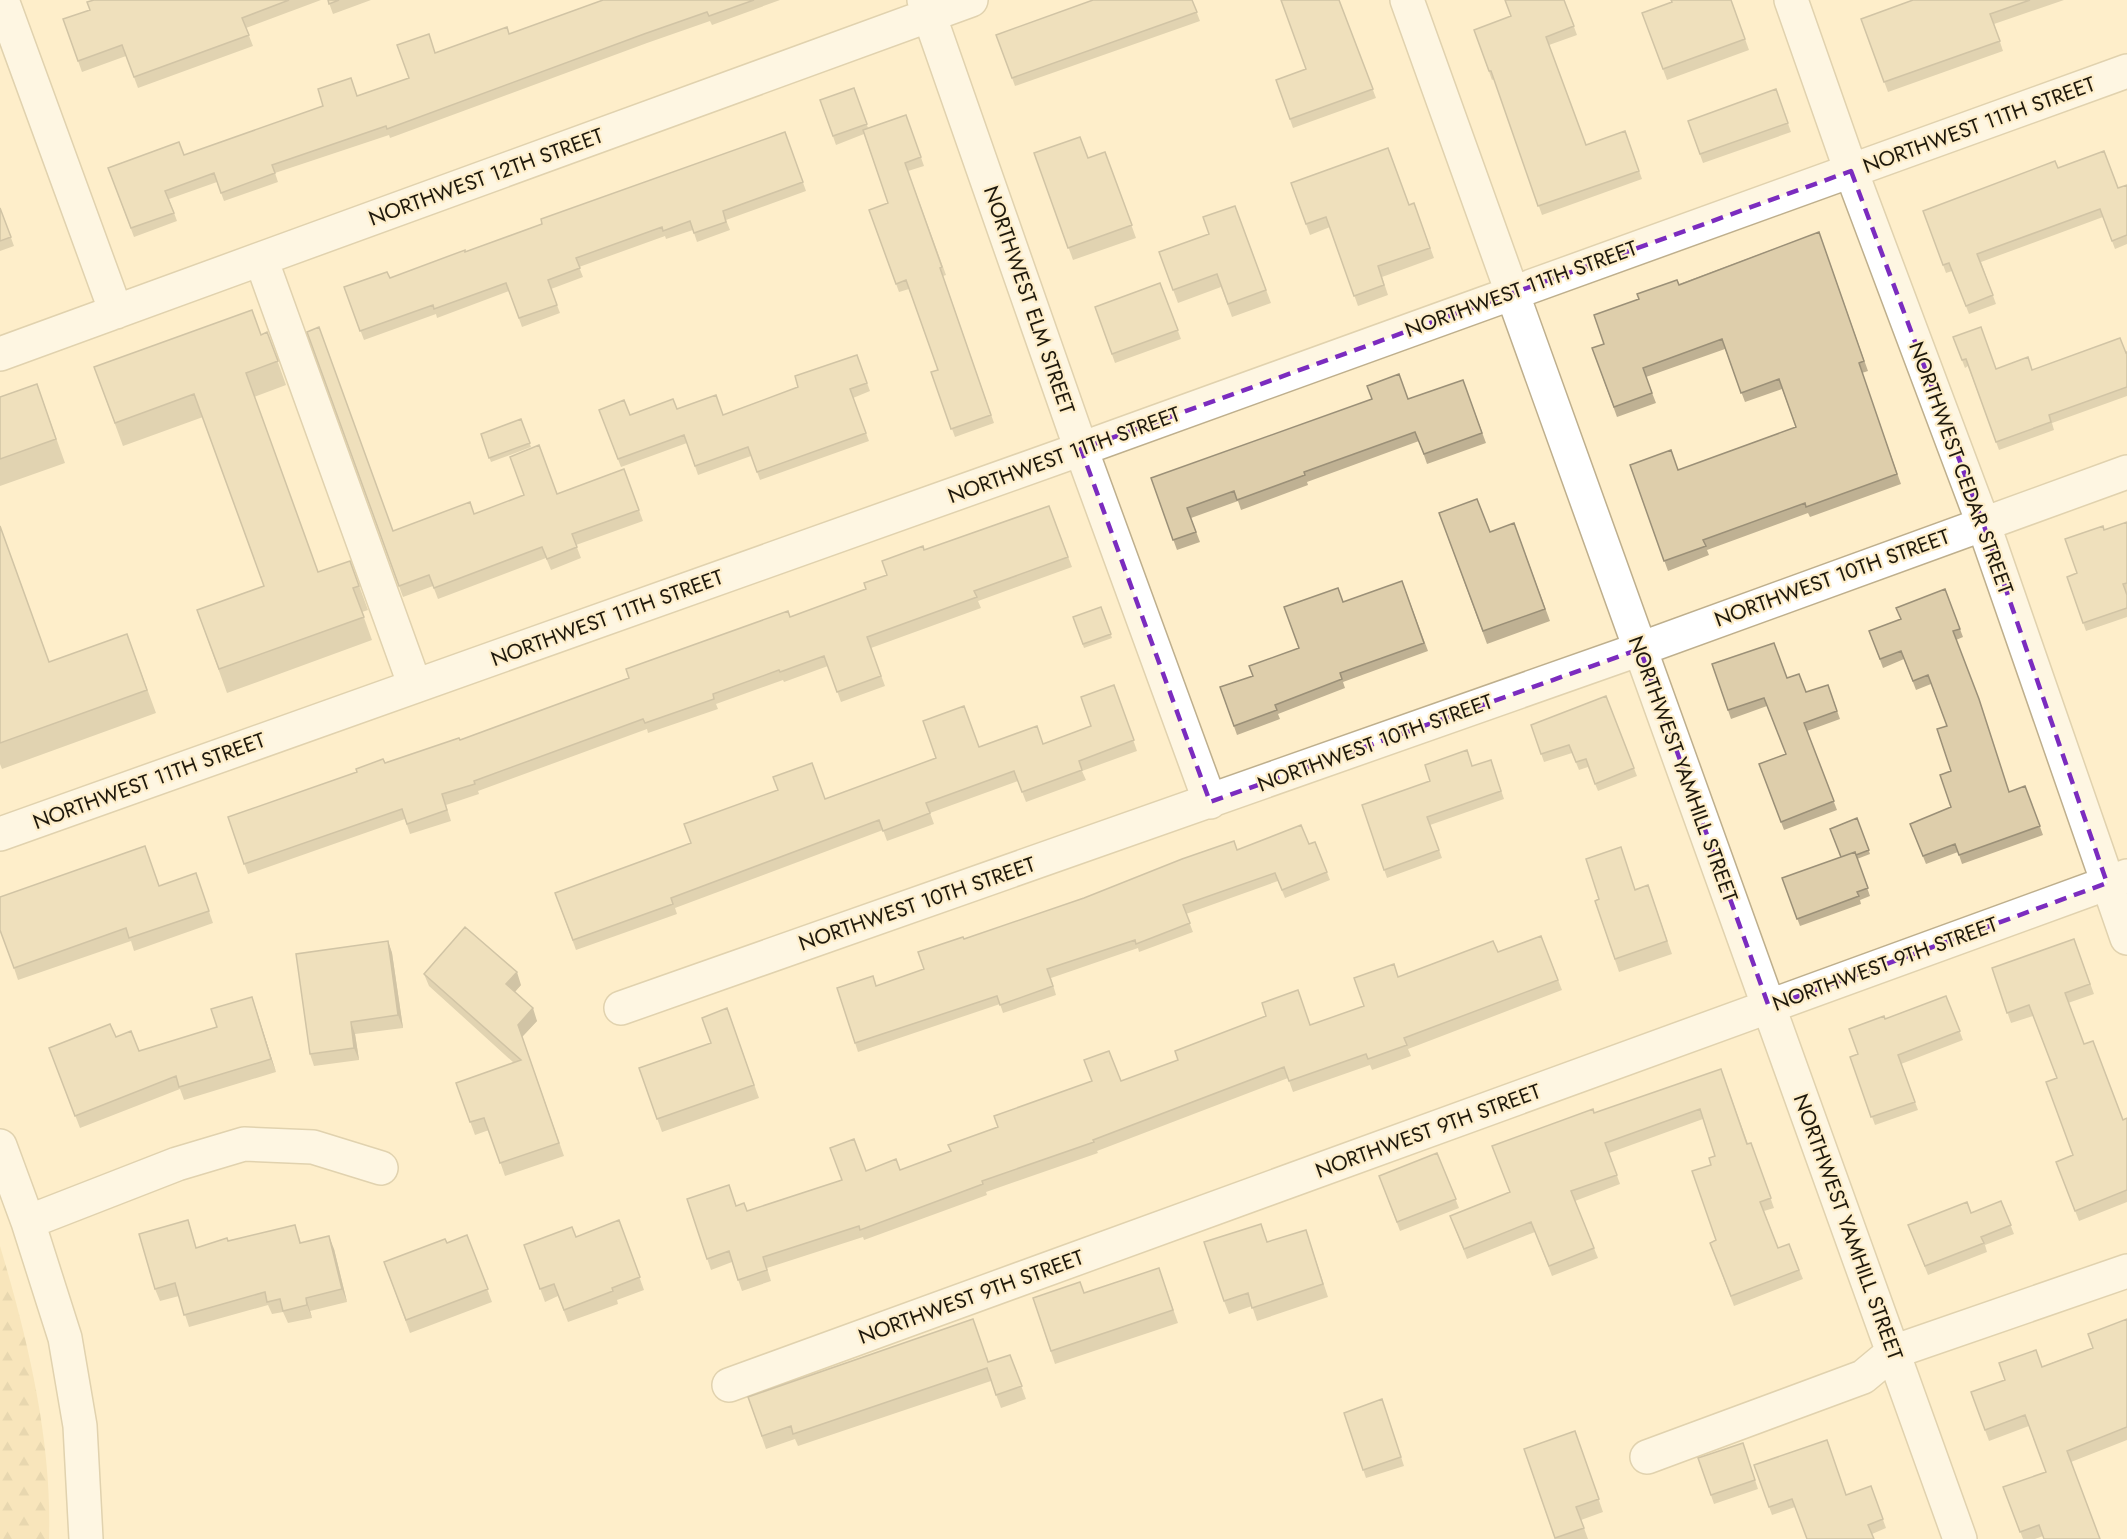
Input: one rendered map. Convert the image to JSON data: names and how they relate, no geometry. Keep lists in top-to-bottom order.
{
  "streets": {
    "street": [
      "NORTHWEST 11TH STREET",
      "NORTHWEST 12TH STREET",
      "NORTHWEST ELM STREET",
      "NORTHWEST CEDAR STREET",
      "NORTHWEST 10TH STREET",
      "NORTHWEST YAMHILL STREET",
      "NORTHWEST 9TH STREET"
    ]
  },
  "crossings": [
    ["NORTHWEST 11TH STREET", "NORTHWEST ELM STREET"],
    ["NORTHWEST 11TH STREET", "NORTHWEST CEDAR STREET"],
    ["NORTHWEST 11TH STREET", "NORTHWEST YAMHILL STREET"],
    ["NORTHWEST 12TH STREET", "NORTHWEST ELM STREET"],
    ["NORTHWEST ELM STREET", "NORTHWEST 10TH STREET"],
    ["NORTHWEST CEDAR STREET", "NORTHWEST 10TH STREET"],
    ["NORTHWEST CEDAR STREET", "NORTHWEST 9TH STREET"],
    ["NORTHWEST 10TH STREET", "NORTHWEST YAMHILL STREET"],
    ["NORTHWEST YAMHILL STREET", "NORTHWEST 9TH STREET"]
  ]
}
